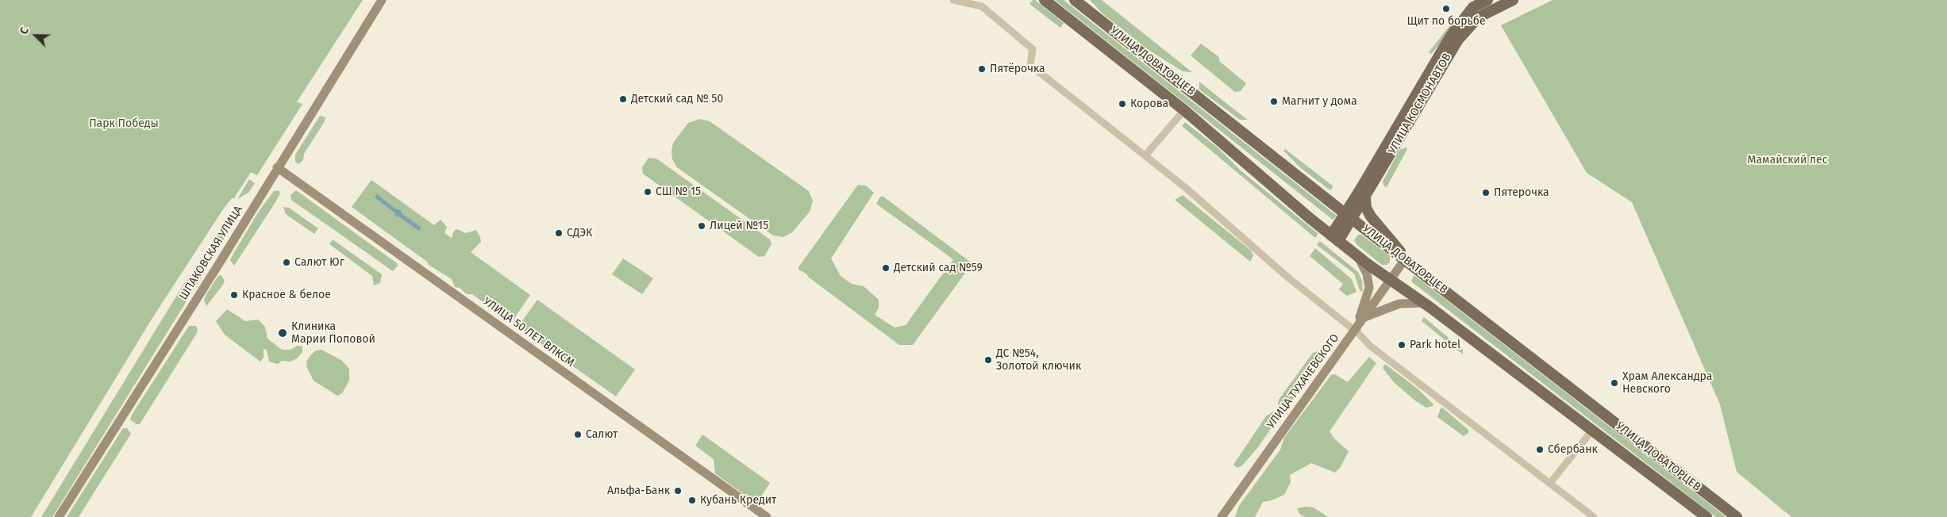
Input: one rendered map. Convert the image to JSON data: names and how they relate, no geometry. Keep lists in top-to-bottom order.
{
  "streets": {
    "main road": ["УЛИЦА ДОВАТОРЦЕВ", "УЛИЦА КОСМОНАВТОВ"],
    "street": ["ШПАКОВСКАЯ УЛИЦА", "УЛИЦА 50 ЛЕТ ВЛКСМ", "УЛИЦА ТУХАЧЕВСКОГО"]
  },
  "crossings": [
    ["УЛИЦА ДОВАТОРЦЕВ", "УЛИЦА ТУХАЧЕВСКОГО"],
    ["ШПАКОВСКАЯ УЛИЦА", "УЛИЦА 50 ЛЕТ ВЛКСМ"]
  ],
  "parks": ["Парк Победы", "Мамайский лес"],
  "places": [
    "Щит по борьбе",
    "Пятёрочка",
    "Детский сад № 50",
    "Магнит у дома",
    "Корова",
    "СШ № 15",
    "Пятерочка",
    "Лицей №15",
    "СДЭК",
    "Салют Юг",
    "Детский сад №59",
    "Красное & белое",
    "Клиника Марии Поповой",
    "Park hotel",
    "ДС №54, Золотой ключик",
    "Храм Александра Невского",
    "Салют",
    "Сбербанк",
    "Альфа-Банк",
    "Кубань Кредит"
  ],
  "north": "top left"
}
